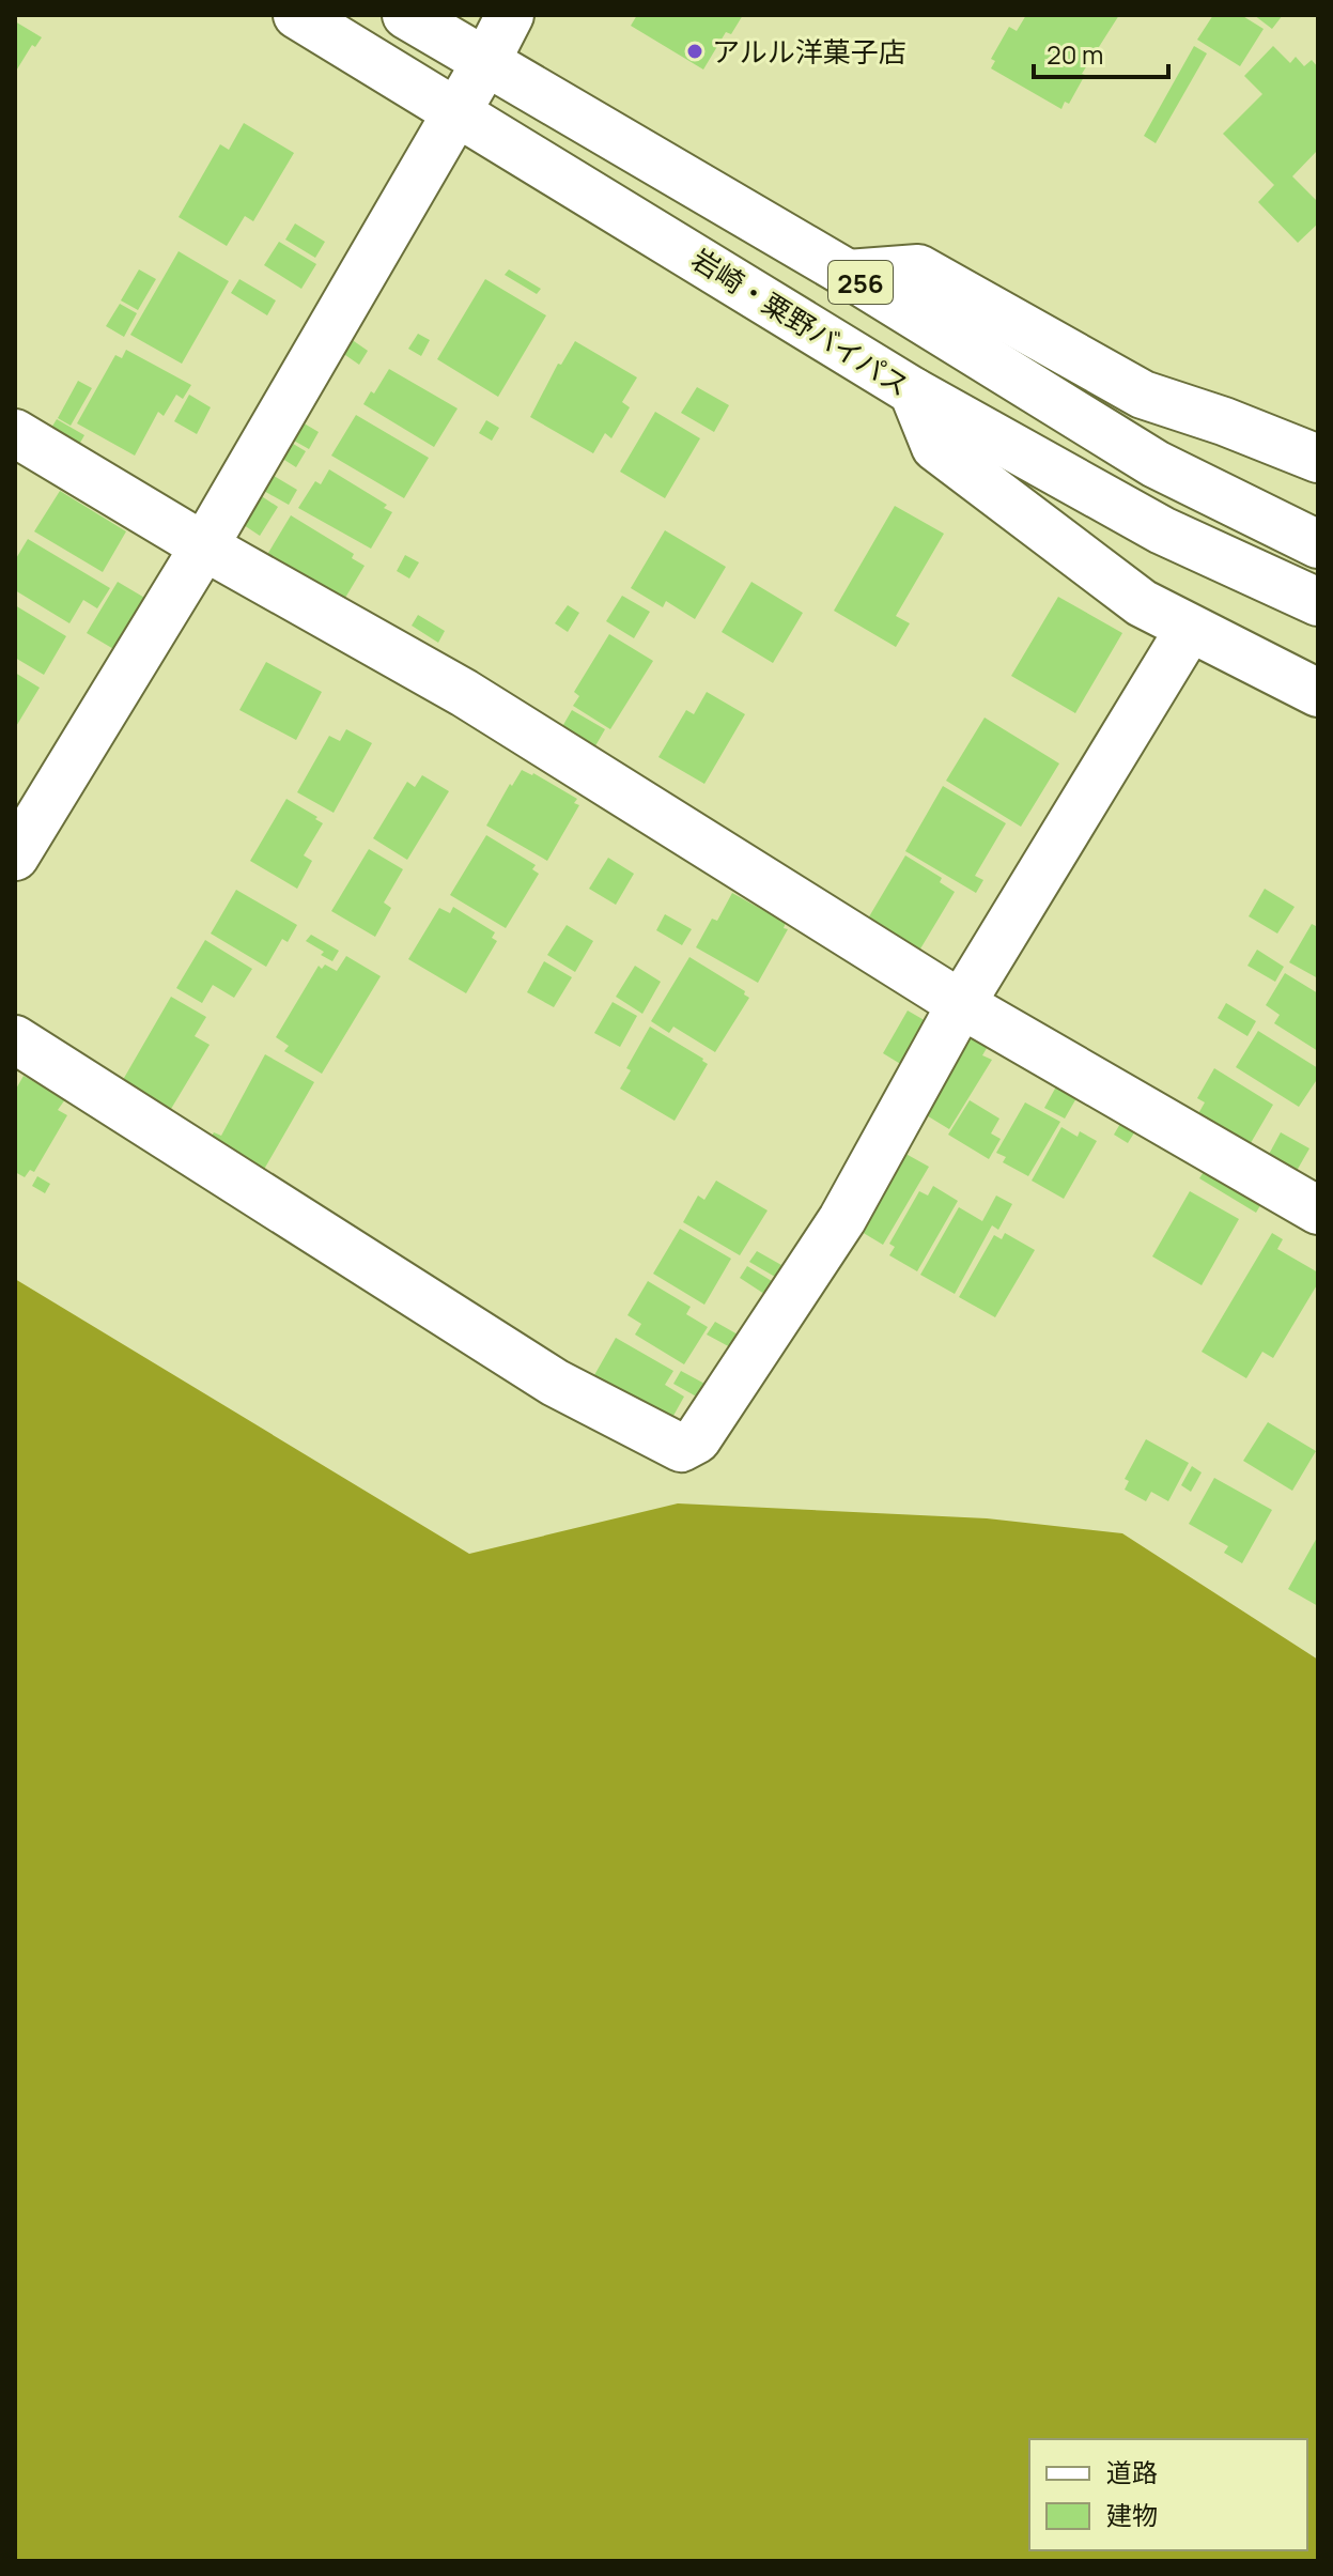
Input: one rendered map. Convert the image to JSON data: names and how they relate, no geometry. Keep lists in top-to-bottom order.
{
  "streets": {
    "main road": ["256", "岩崎・粟野バイパス"]
  },
  "places": ["アルル洋菓子店"],
  "legend": ["道路", "建物"],
  "scale_bar": "20 m"
}
